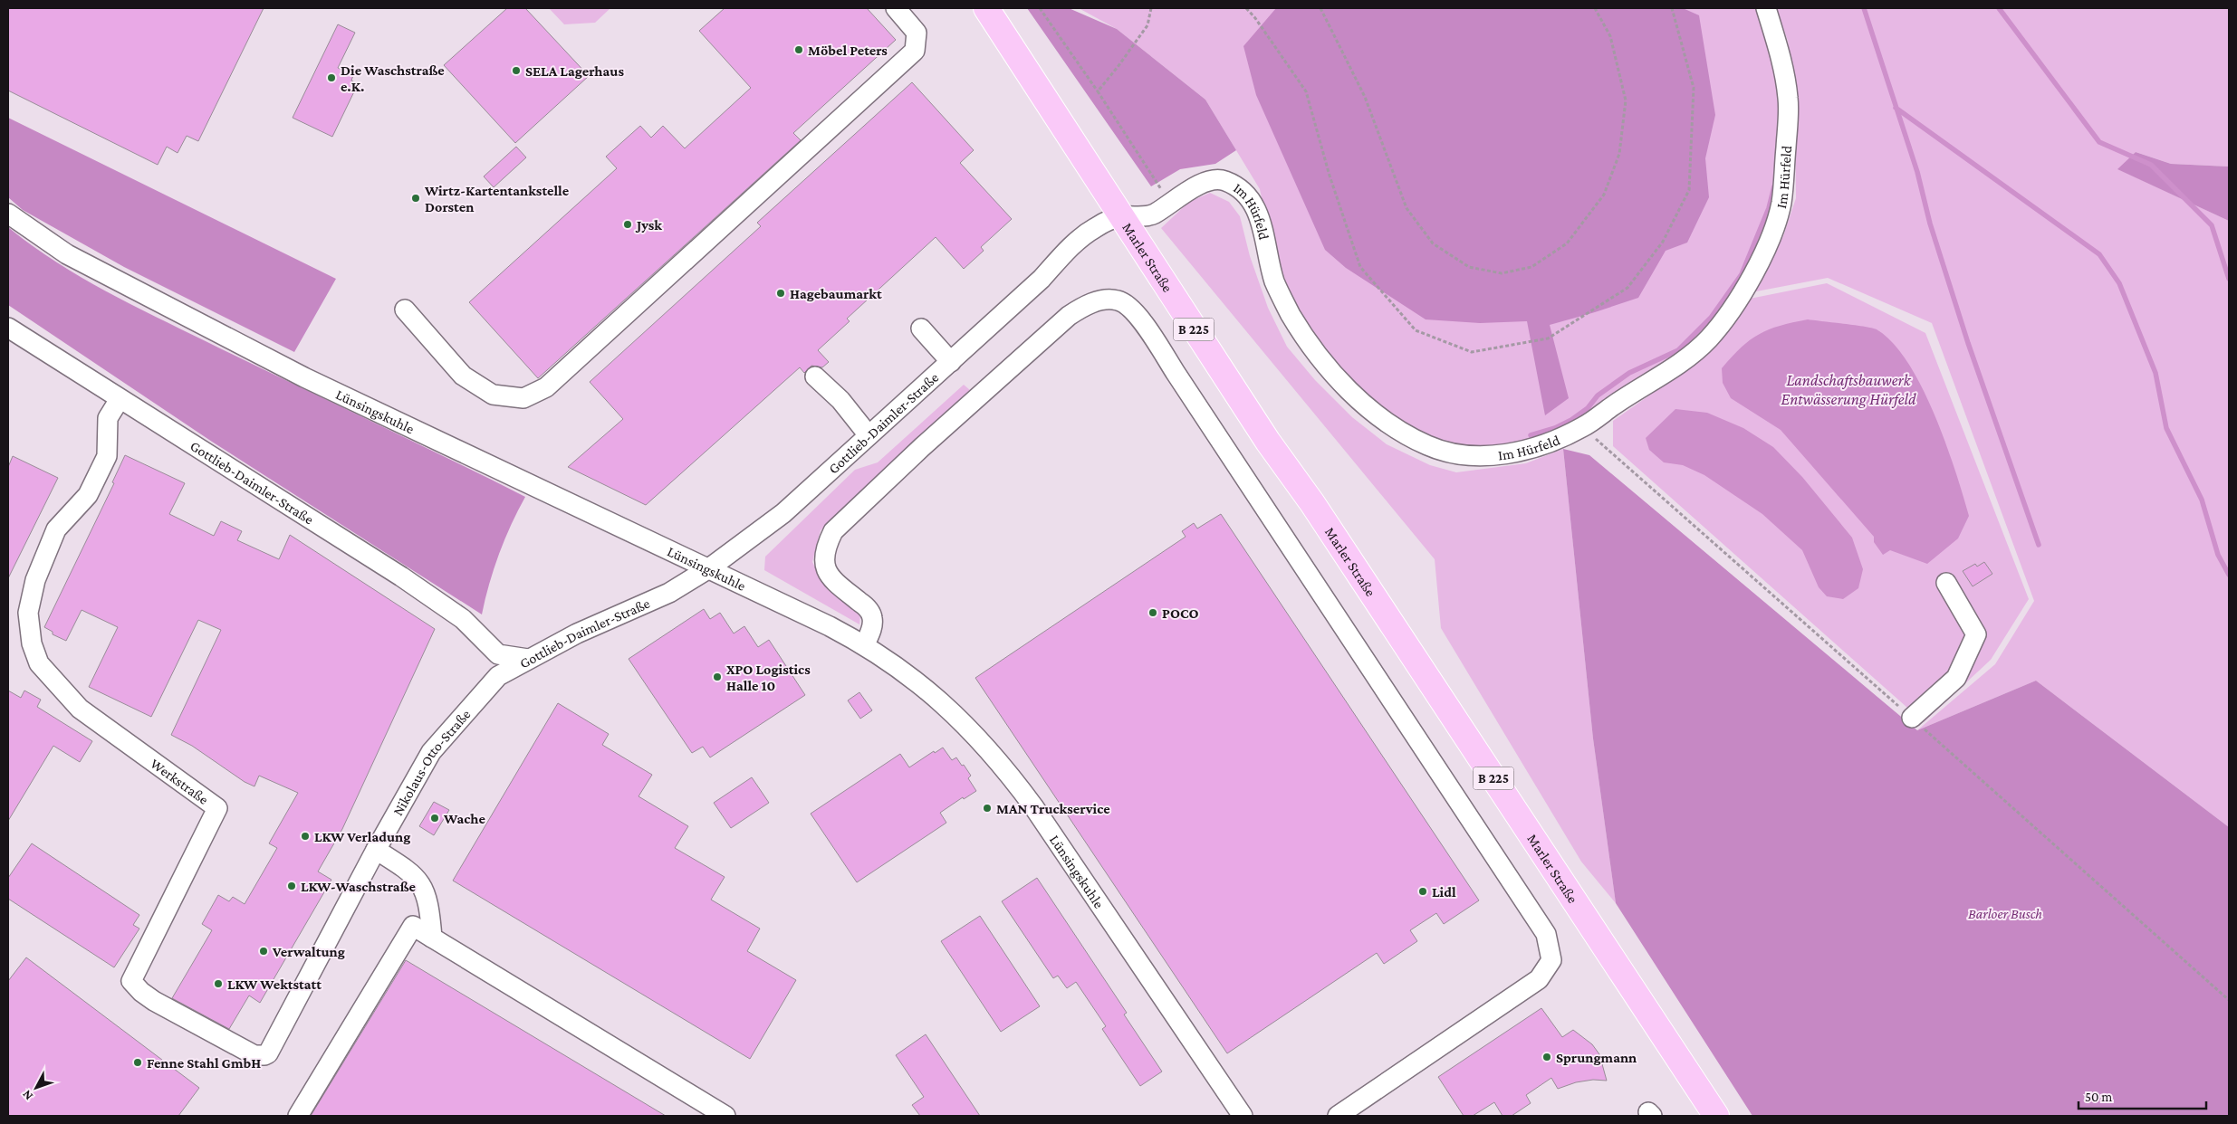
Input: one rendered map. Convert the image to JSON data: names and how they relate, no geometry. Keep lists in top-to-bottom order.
{
  "streets": {
    "main road": ["Marler Straße", "B 225"],
    "street": [
      "Im Hürfeld",
      "Lünsingskuhle",
      "Gottlieb-Daimler-Straße",
      "Nikolaus-Otto-Straße",
      "Werkstraße"
    ]
  },
  "crossings": [
    ["Im Hürfeld", "Marler Straße"],
    ["Im Hürfeld", "Gottlieb-Daimler-Straße"],
    ["Marler Straße", "Gottlieb-Daimler-Straße"],
    ["Lünsingskuhle", "Gottlieb-Daimler-Straße"],
    ["Gottlieb-Daimler-Straße", "Nikolaus-Otto-Straße"],
    ["Gottlieb-Daimler-Straße", "Werkstraße"],
    ["Nikolaus-Otto-Straße", "Werkstraße"]
  ],
  "water": ["Landschaftsbauwerk Entwässerung Hürfeld"],
  "parks": ["Barloer Busch"],
  "places": [
    "Möbel Peters",
    "SELA Lagerhaus",
    "Die Waschstraße e.K.",
    "Wirtz-Kartentankstelle Dorsten",
    "Jysk",
    "Hagebaumarkt",
    "POCO",
    "XPO Logistics Halle 10",
    "MAN Truckservice",
    "Wache",
    "LKW Verladung",
    "LKW-Waschstraße",
    "Lidl",
    "Verwaltung",
    "LKW Wektstatt",
    "Sprungmann",
    "Fenne Stahl GmbH"
  ],
  "scale_bar": "50 m",
  "north": "bottom left"
}
